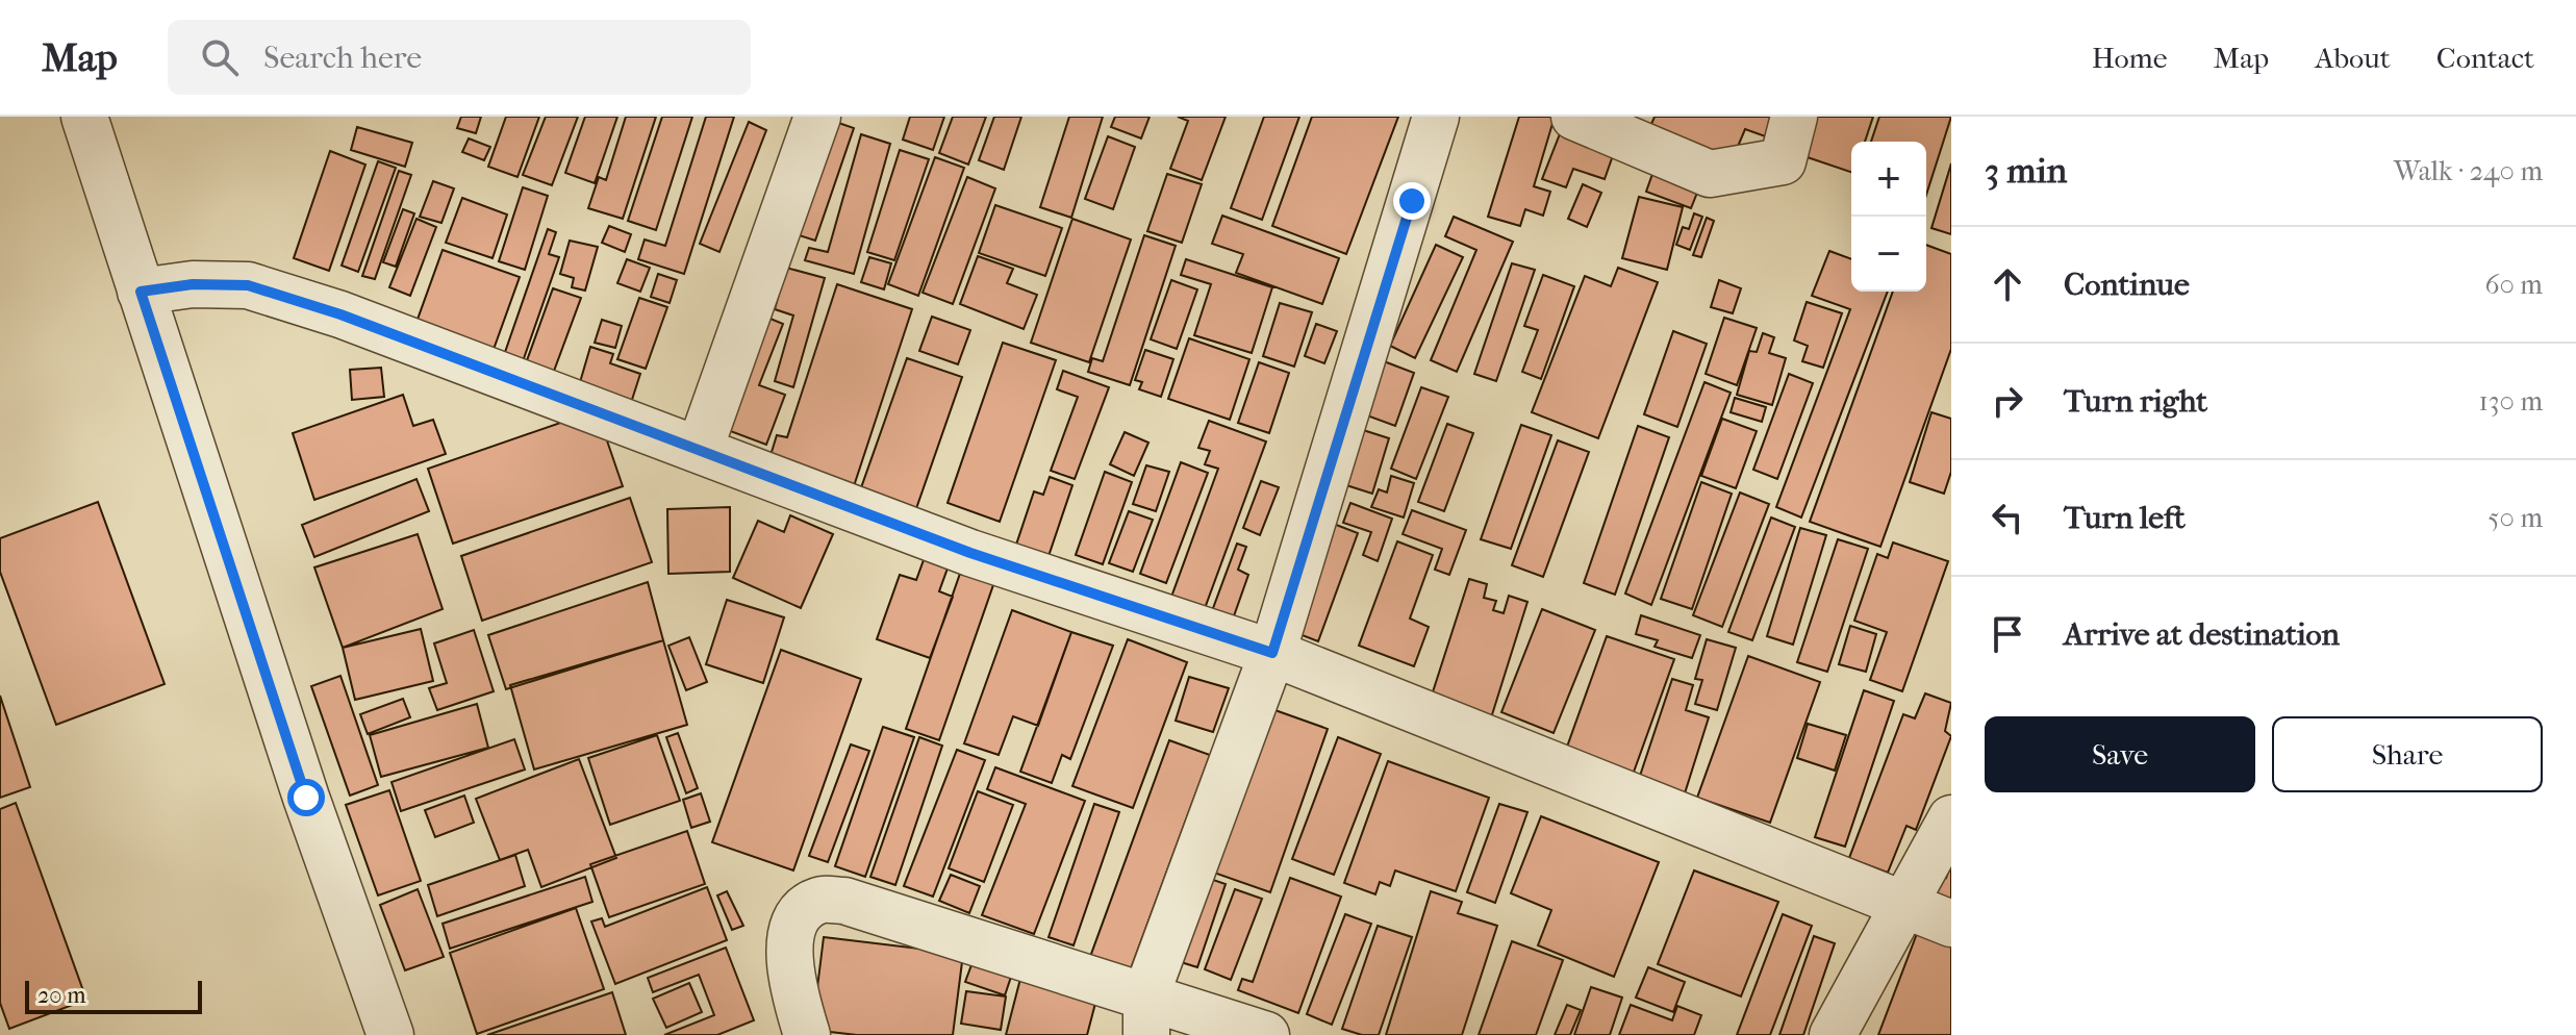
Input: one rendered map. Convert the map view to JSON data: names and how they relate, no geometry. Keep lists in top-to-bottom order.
{
  "scale_bar": "20 m",
  "page": {
    "header": "Map",
    "search": "Search here",
    "nav": [
      "Home",
      "Map",
      "About",
      "Contact"
    ],
    "heading": ["3 min", "Walk · 240 m"],
    "map_buttons": ["+", "−"],
    "list": [
      ["Continue", "60 m"],
      ["Turn right", "130 m"],
      ["Turn left", "50 m"],
      "Arrive at destination"
    ],
    "buttons": ["Save", "Share"],
    "scale": "20 m"
  }
}
